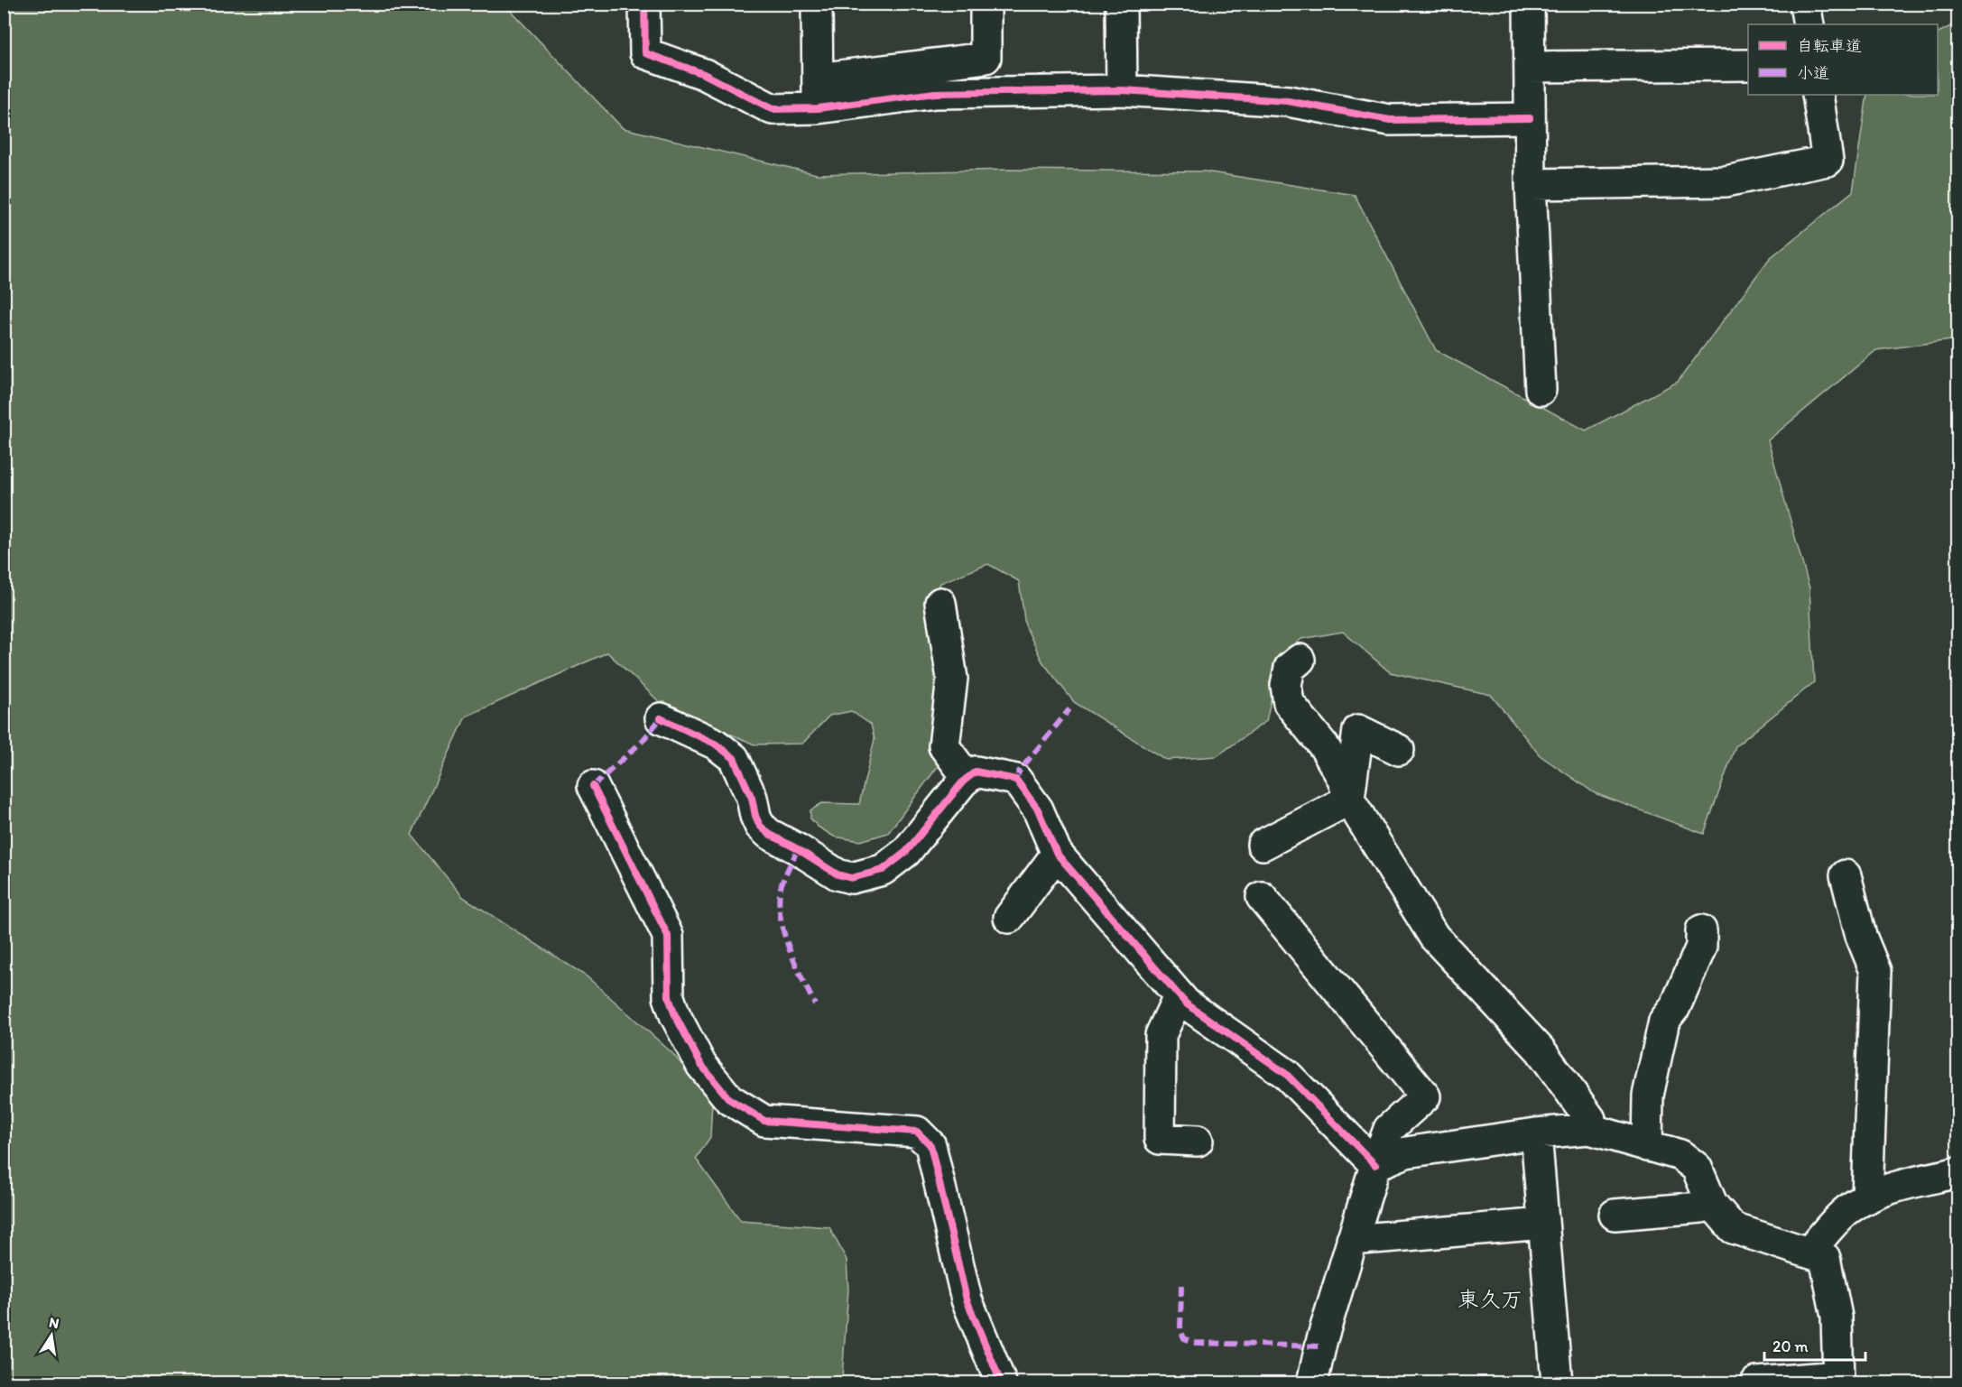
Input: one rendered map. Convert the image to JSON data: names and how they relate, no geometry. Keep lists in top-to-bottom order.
{
  "districts": ["東久万"],
  "legend": ["自転車道", "小道"],
  "scale_bar": "20 m",
  "north": "top"
}
